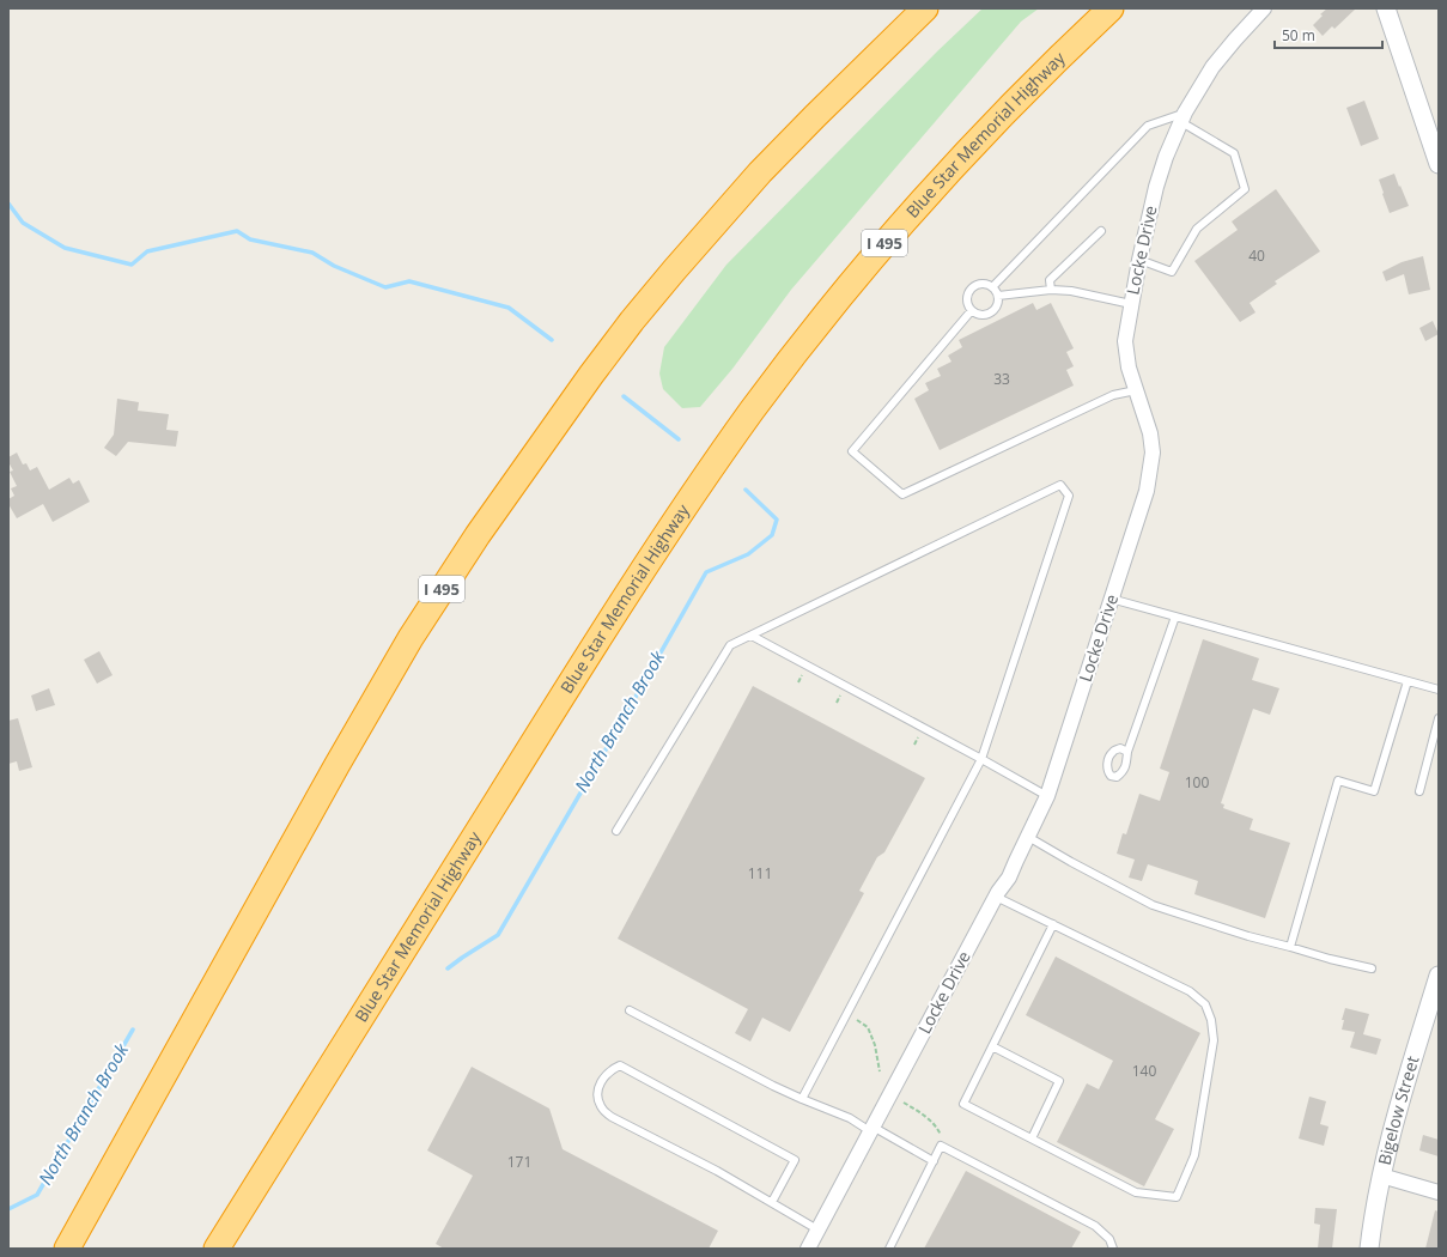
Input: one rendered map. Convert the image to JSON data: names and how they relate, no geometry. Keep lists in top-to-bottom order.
{
  "streets": {
    "highway": ["Blue Star Memorial Highway", "I 495"],
    "street": ["Locke Drive", "Bigelow Street"]
  },
  "water": ["North Branch Brook"],
  "house_numbers": [
    "40",
    "33",
    "100",
    "111",
    "140",
    "171"
  ],
  "scale_bar": "50 m"
}
